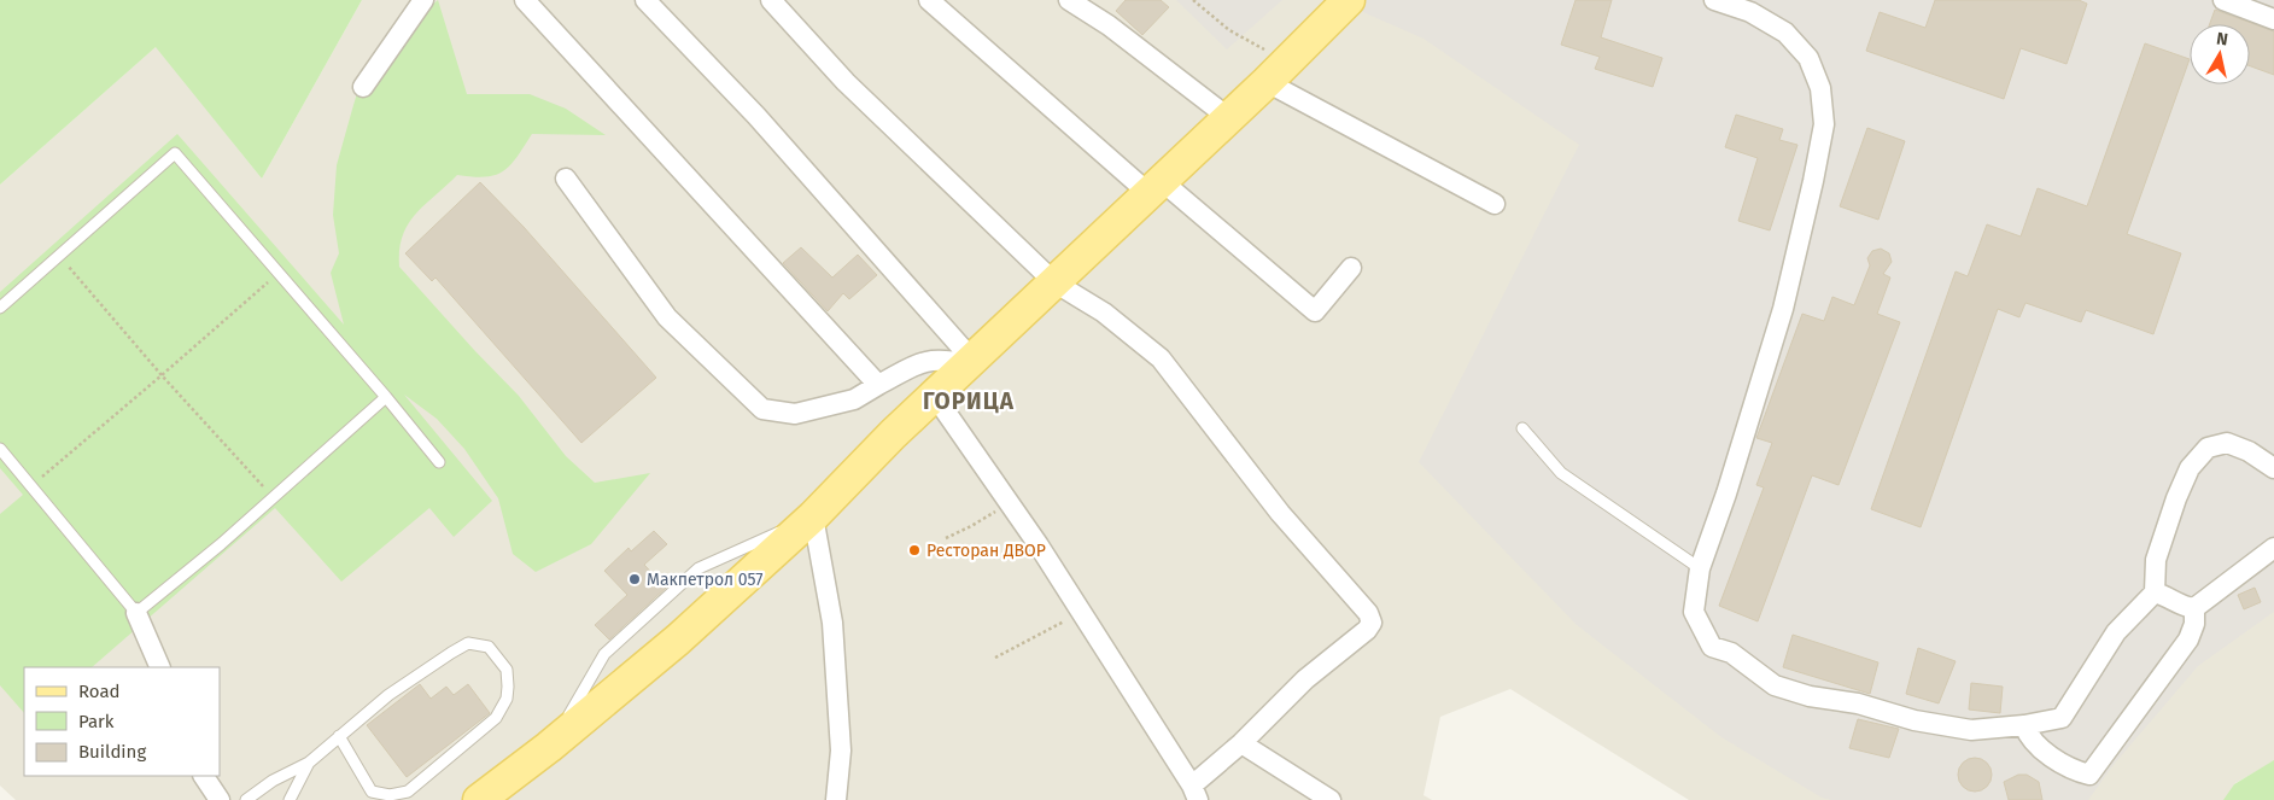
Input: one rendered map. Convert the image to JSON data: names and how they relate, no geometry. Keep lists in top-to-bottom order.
{
  "districts": ["ГОРИЦА"],
  "places": ["Ресторан ДВОР", "Макпетрол 057"],
  "legend": ["Road", "Park", "Building"],
  "north": "top"
}
